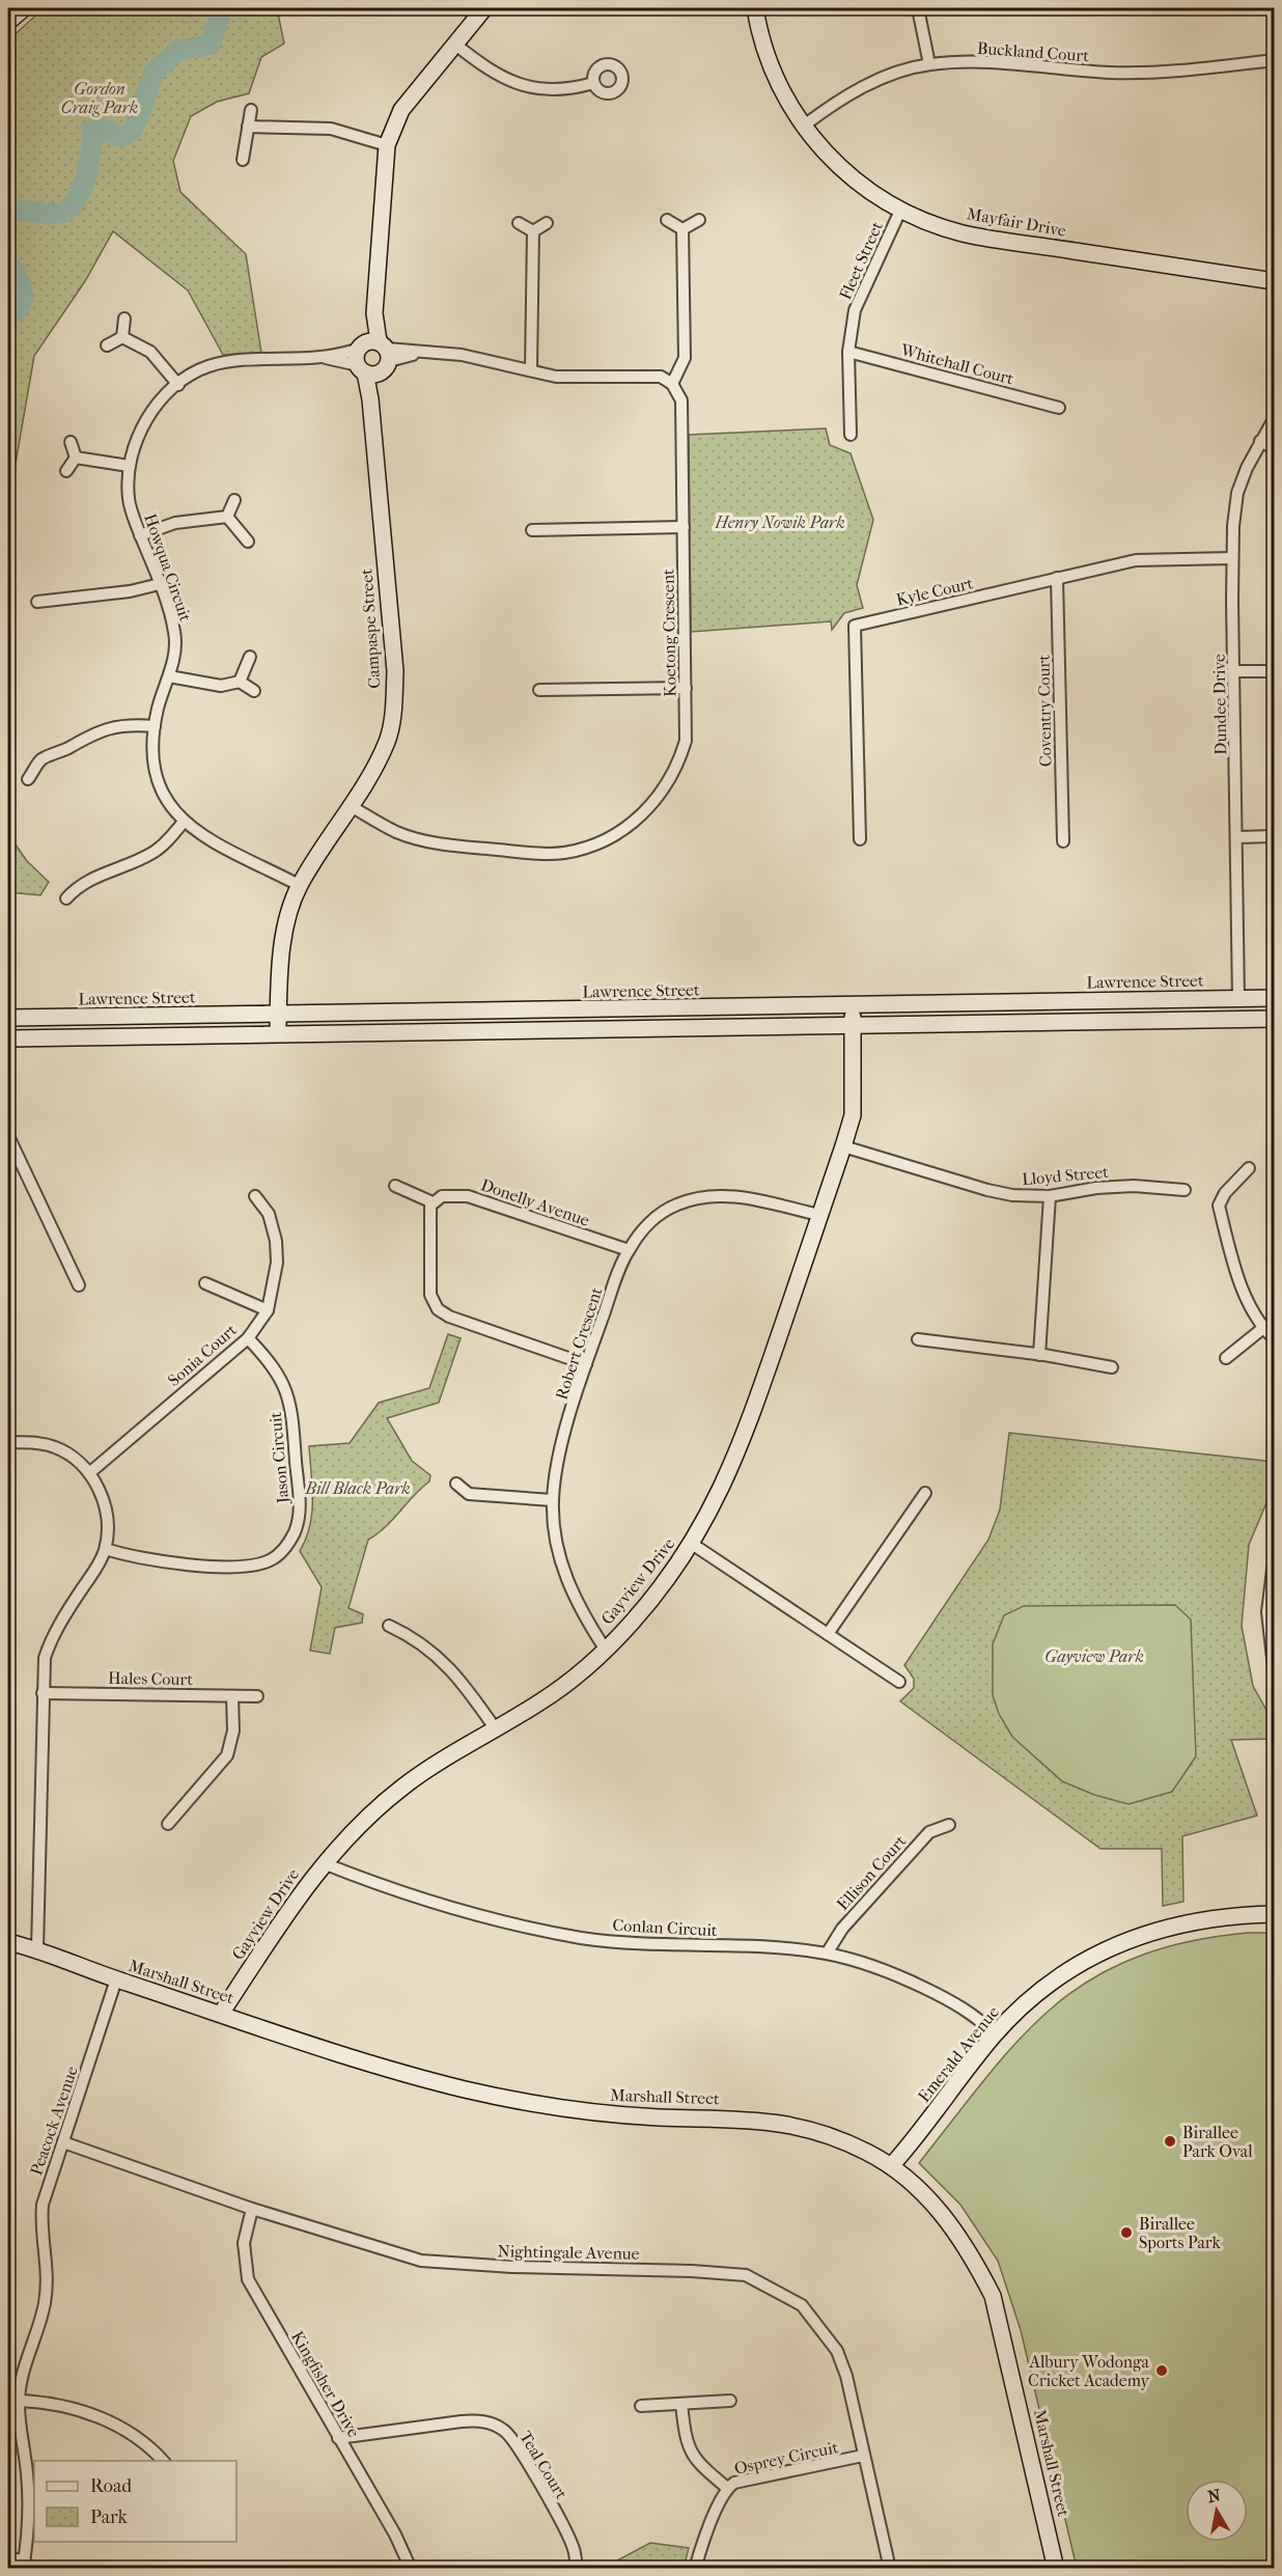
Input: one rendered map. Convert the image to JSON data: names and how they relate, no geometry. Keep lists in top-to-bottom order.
{
  "streets": {
    "street": [
      "Buckland Court",
      "Mayfair Drive",
      "Fleet Street",
      "Whitehall Court",
      "Howqua Circuit",
      "Kyle Court",
      "Campaspe Street",
      "Koetong Crescent",
      "Dundee Drive",
      "Coventry Court",
      "Lawrence Street",
      "Lloyd Street",
      "Donelly Avenue",
      "Robert Crescent",
      "Sonia Court",
      "Jason Circuit",
      "Gayview Drive",
      "Hales Court",
      "Ellison Court",
      "Conlan Circuit",
      "Marshall Street",
      "Emerald Avenue",
      "Peacock Avenue",
      "Nightingale Avenue",
      "Kingfisher Drive",
      "Osprey Circuit",
      "Teal Court"
    ]
  },
  "crossings": [
    ["Buckland Court", "Mayfair Drive"],
    ["Mayfair Drive", "Fleet Street"],
    ["Fleet Street", "Whitehall Court"],
    ["Howqua Circuit", "Campaspe Street"],
    ["Kyle Court", "Dundee Drive"],
    ["Kyle Court", "Coventry Court"],
    ["Campaspe Street", "Koetong Crescent"],
    ["Campaspe Street", "Lawrence Street"],
    ["Dundee Drive", "Lawrence Street"],
    ["Lawrence Street", "Gayview Drive"],
    ["Lloyd Street", "Gayview Drive"],
    ["Donelly Avenue", "Robert Crescent"],
    ["Robert Crescent", "Gayview Drive"],
    ["Sonia Court", "Jason Circuit"],
    ["Gayview Drive", "Conlan Circuit"],
    ["Gayview Drive", "Marshall Street"],
    ["Ellison Court", "Conlan Circuit"],
    ["Conlan Circuit", "Emerald Avenue"],
    ["Marshall Street", "Emerald Avenue"],
    ["Marshall Street", "Peacock Avenue"],
    ["Peacock Avenue", "Nightingale Avenue"],
    ["Nightingale Avenue", "Kingfisher Drive"],
    ["Nightingale Avenue", "Osprey Circuit"],
    ["Kingfisher Drive", "Teal Court"]
  ],
  "parks": [
    "Gordon Craig Park",
    "Henry Nowik Park",
    "Bill Black Park",
    "Gayview Park"
  ],
  "places": ["Birallee Park Oval", "Birallee Sports Park", "Albury Wodonga Cricket Academy"],
  "legend": ["Road", "Park"],
  "north": "top"
}
